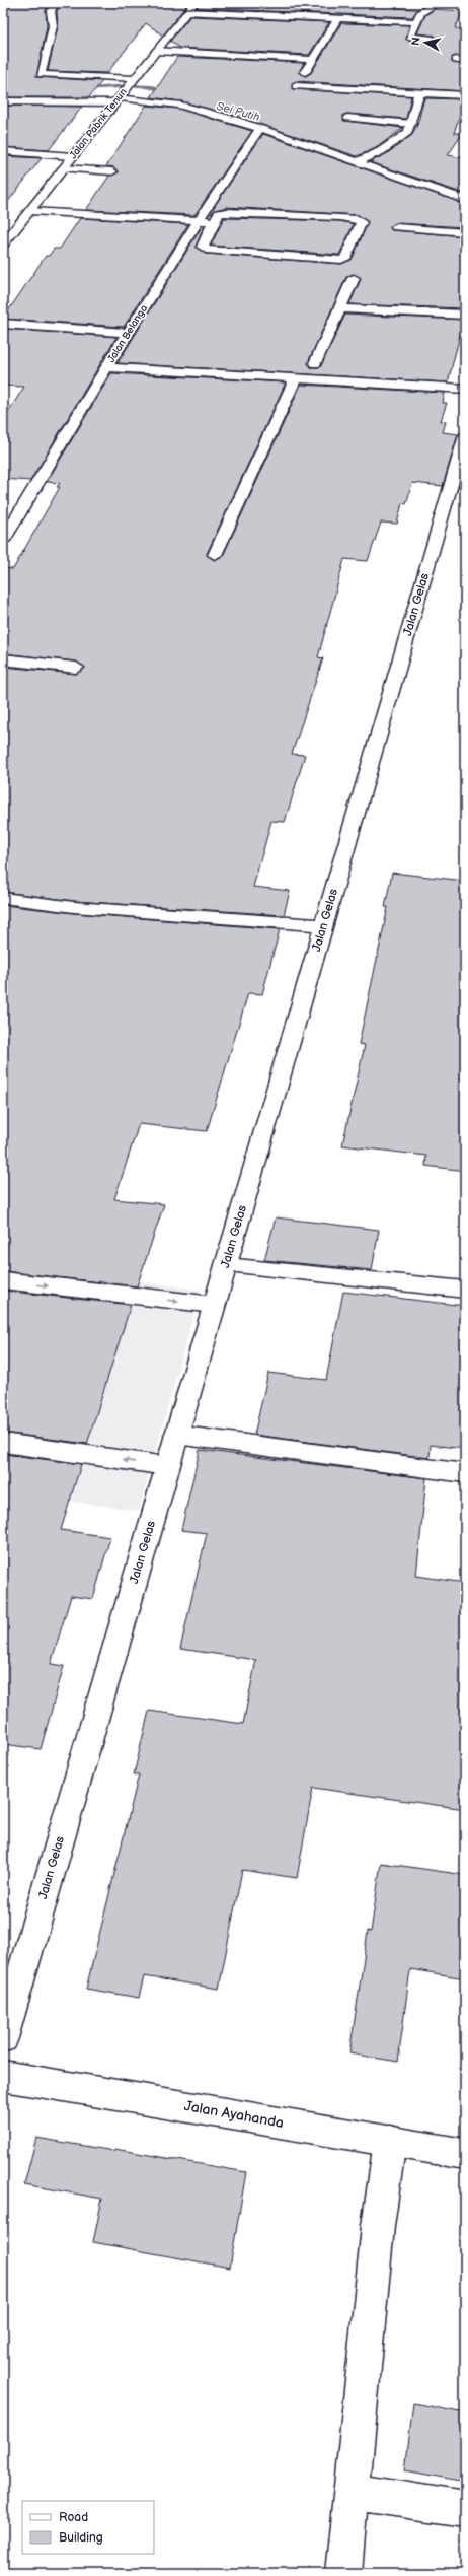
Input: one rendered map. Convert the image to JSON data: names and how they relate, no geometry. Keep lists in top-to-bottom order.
{
  "streets": {
    "street": [
      "Jalan Pabrik Tenun",
      "Jalan Belanga",
      "Jalan Gelas",
      "Jalan Ayahanda"
    ]
  },
  "water": ["Sei Putih"],
  "legend": ["Road", "Building"],
  "north": "left"
}
